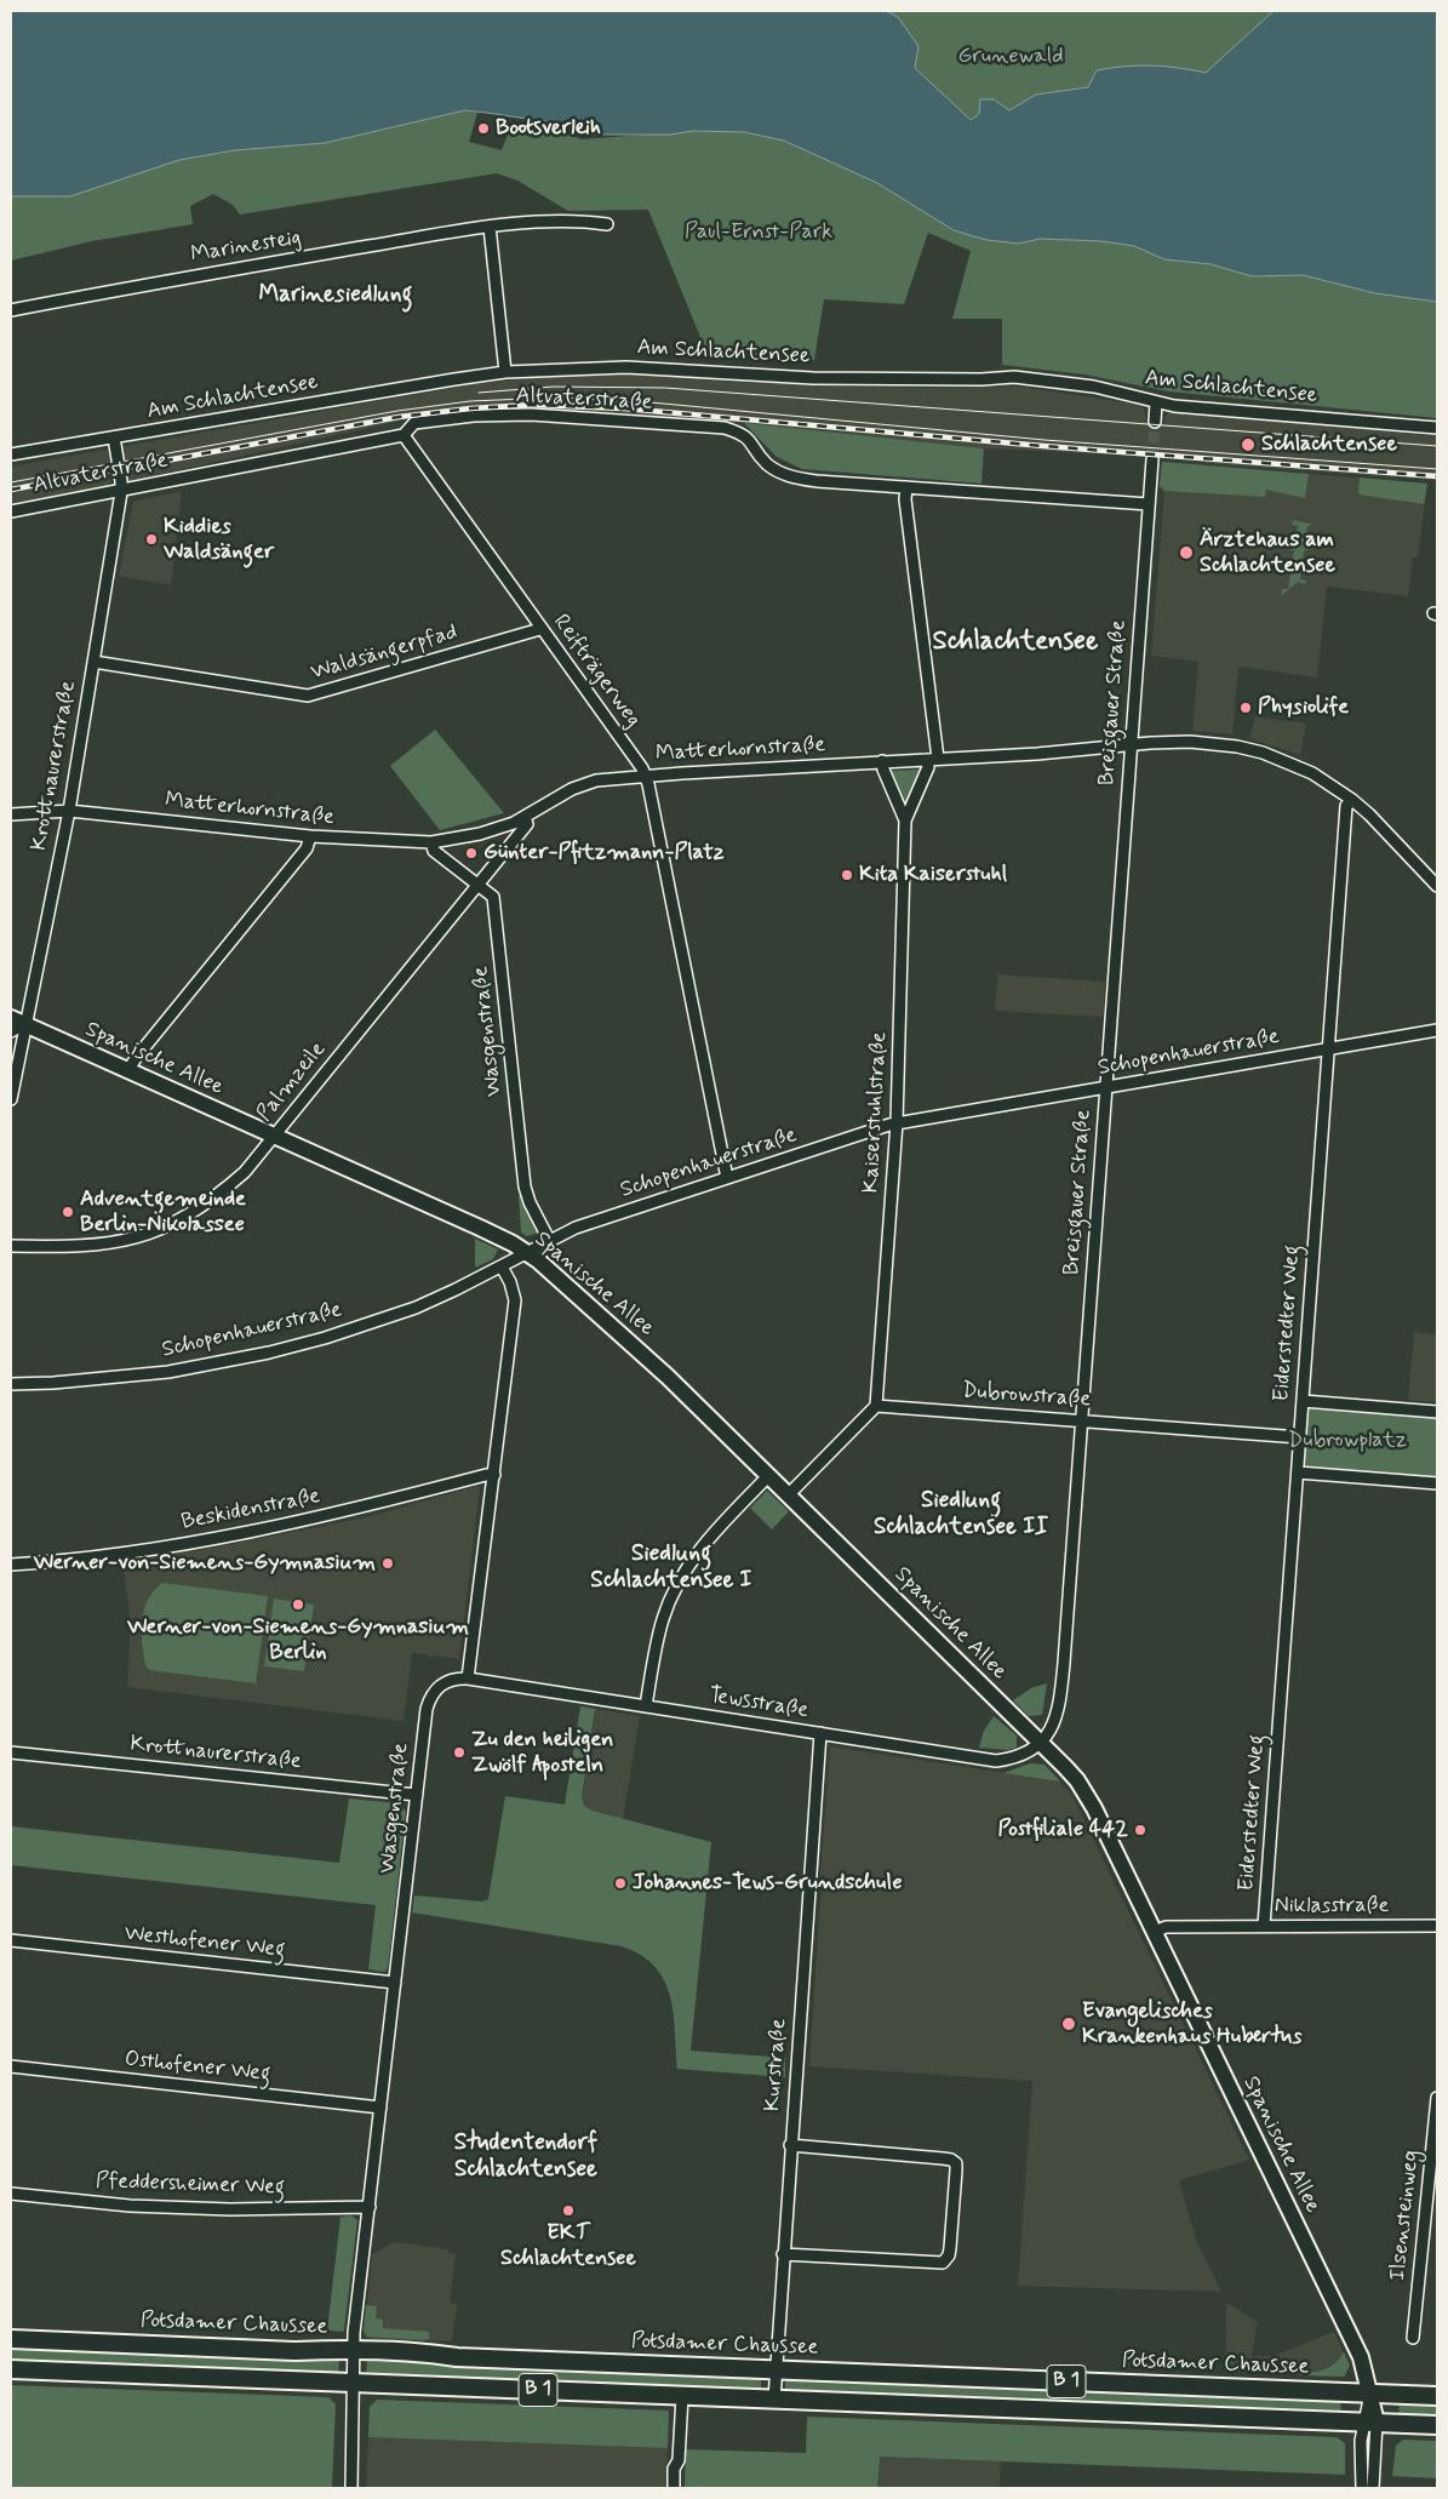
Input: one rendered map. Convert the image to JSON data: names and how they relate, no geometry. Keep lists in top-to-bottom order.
{
  "streets": {
    "main road": ["Spanische Allee", "Potsdamer Chaussee", "B 1"],
    "street": [
      "Marinesteig",
      "Am Schlachtensee",
      "Altvaterstraße",
      "Waldsängerpfad",
      "Reifträgerweg",
      "Breisgauer Straße",
      "Matterhornstraße",
      "Krottnaurerstraße",
      "Wasgenstraße",
      "Schopenhauerstraße",
      "Palmzeile",
      "Kaiserstuhlstraße",
      "Eiderstedter Weg",
      "Dubrowstraße",
      "Beskidenstraße",
      "Tewsstraße",
      "Niklasstraße",
      "Westhofener Weg",
      "Kurstraße",
      "Osthofener Weg",
      "Pfeddersheimer Weg",
      "Ilsensteinweg"
    ]
  },
  "crossings": [
    ["Am Schlachtensee", "Krottnaurerstraße"],
    ["Altvaterstraße", "Reifträgerweg"],
    ["Altvaterstraße", "Breisgauer Straße"],
    ["Altvaterstraße", "Krottnaurerstraße"],
    ["Altvaterstraße", "Kaiserstuhlstraße"],
    ["Waldsängerpfad", "Reifträgerweg"],
    ["Waldsängerpfad", "Krottnaurerstraße"],
    ["Reifträgerweg", "Matterhornstraße"],
    ["Reifträgerweg", "Schopenhauerstraße"],
    ["Breisgauer Straße", "Matterhornstraße"],
    ["Breisgauer Straße", "Schopenhauerstraße"],
    ["Breisgauer Straße", "Spanische Allee"],
    ["Breisgauer Straße", "Dubrowstraße"],
    ["Breisgauer Straße", "Tewsstraße"],
    ["Matterhornstraße", "Krottnaurerstraße"],
    ["Matterhornstraße", "Wasgenstraße"],
    ["Matterhornstraße", "Palmzeile"],
    ["Matterhornstraße", "Kaiserstuhlstraße"],
    ["Matterhornstraße", "Eiderstedter Weg"],
    ["Krottnaurerstraße", "Wasgenstraße"],
    ["Krottnaurerstraße", "Spanische Allee"],
    ["Wasgenstraße", "Schopenhauerstraße"],
    ["Wasgenstraße", "Palmzeile"],
    ["Wasgenstraße", "Tewsstraße"],
    ["Wasgenstraße", "Westhofener Weg"],
    ["Wasgenstraße", "Osthofener Weg"],
    ["Wasgenstraße", "Pfeddersheimer Weg"],
    ["Wasgenstraße", "Potsdamer Chaussee"],
    ["Wasgenstraße", "B 1"],
    ["Schopenhauerstraße", "Spanische Allee"],
    ["Schopenhauerstraße", "Kaiserstuhlstraße"],
    ["Schopenhauerstraße", "Eiderstedter Weg"],
    ["Spanische Allee", "Palmzeile"],
    ["Spanische Allee", "Tewsstraße"],
    ["Spanische Allee", "Niklasstraße"],
    ["Spanische Allee", "Potsdamer Chaussee"],
    ["Spanische Allee", "B 1"],
    ["Kaiserstuhlstraße", "Dubrowstraße"],
    ["Eiderstedter Weg", "Dubrowstraße"],
    ["Eiderstedter Weg", "Niklasstraße"],
    ["Tewsstraße", "Kurstraße"],
    ["Kurstraße", "Potsdamer Chaussee"],
    ["Kurstraße", "B 1"]
  ],
  "districts": [
    "Marinesiedlung",
    "Schlachtensee",
    "Siedlung Schlachtensee II",
    "Siedlung Schlachtensee I",
    "Studentendorf Schlachtensee"
  ],
  "parks": ["Grunewald", "Paul-Ernst-Park", "Dubrowplatz"],
  "places": [
    "Bootsverleih",
    "Schlachtensee",
    "Kiddies Waldsänger",
    "Ärztehaus am Schlachtensee",
    "Physiolife",
    "Günter-Pfitzmann-Platz",
    "Kita Kaiserstuhl",
    "Adventgemeinde Berlin-Nikolassee",
    "Werner-von-Siemens-Gymnasium",
    "Werner-von-Siemens-Gymnasium Berlin",
    "Zu den heiligen Zwölf Aposteln",
    "Postfiliale 442",
    "Johannes-Tews-Grundschule",
    "Evangelisches Krankenhaus Hubertus",
    "EKT Schlachtensee"
  ]
}
